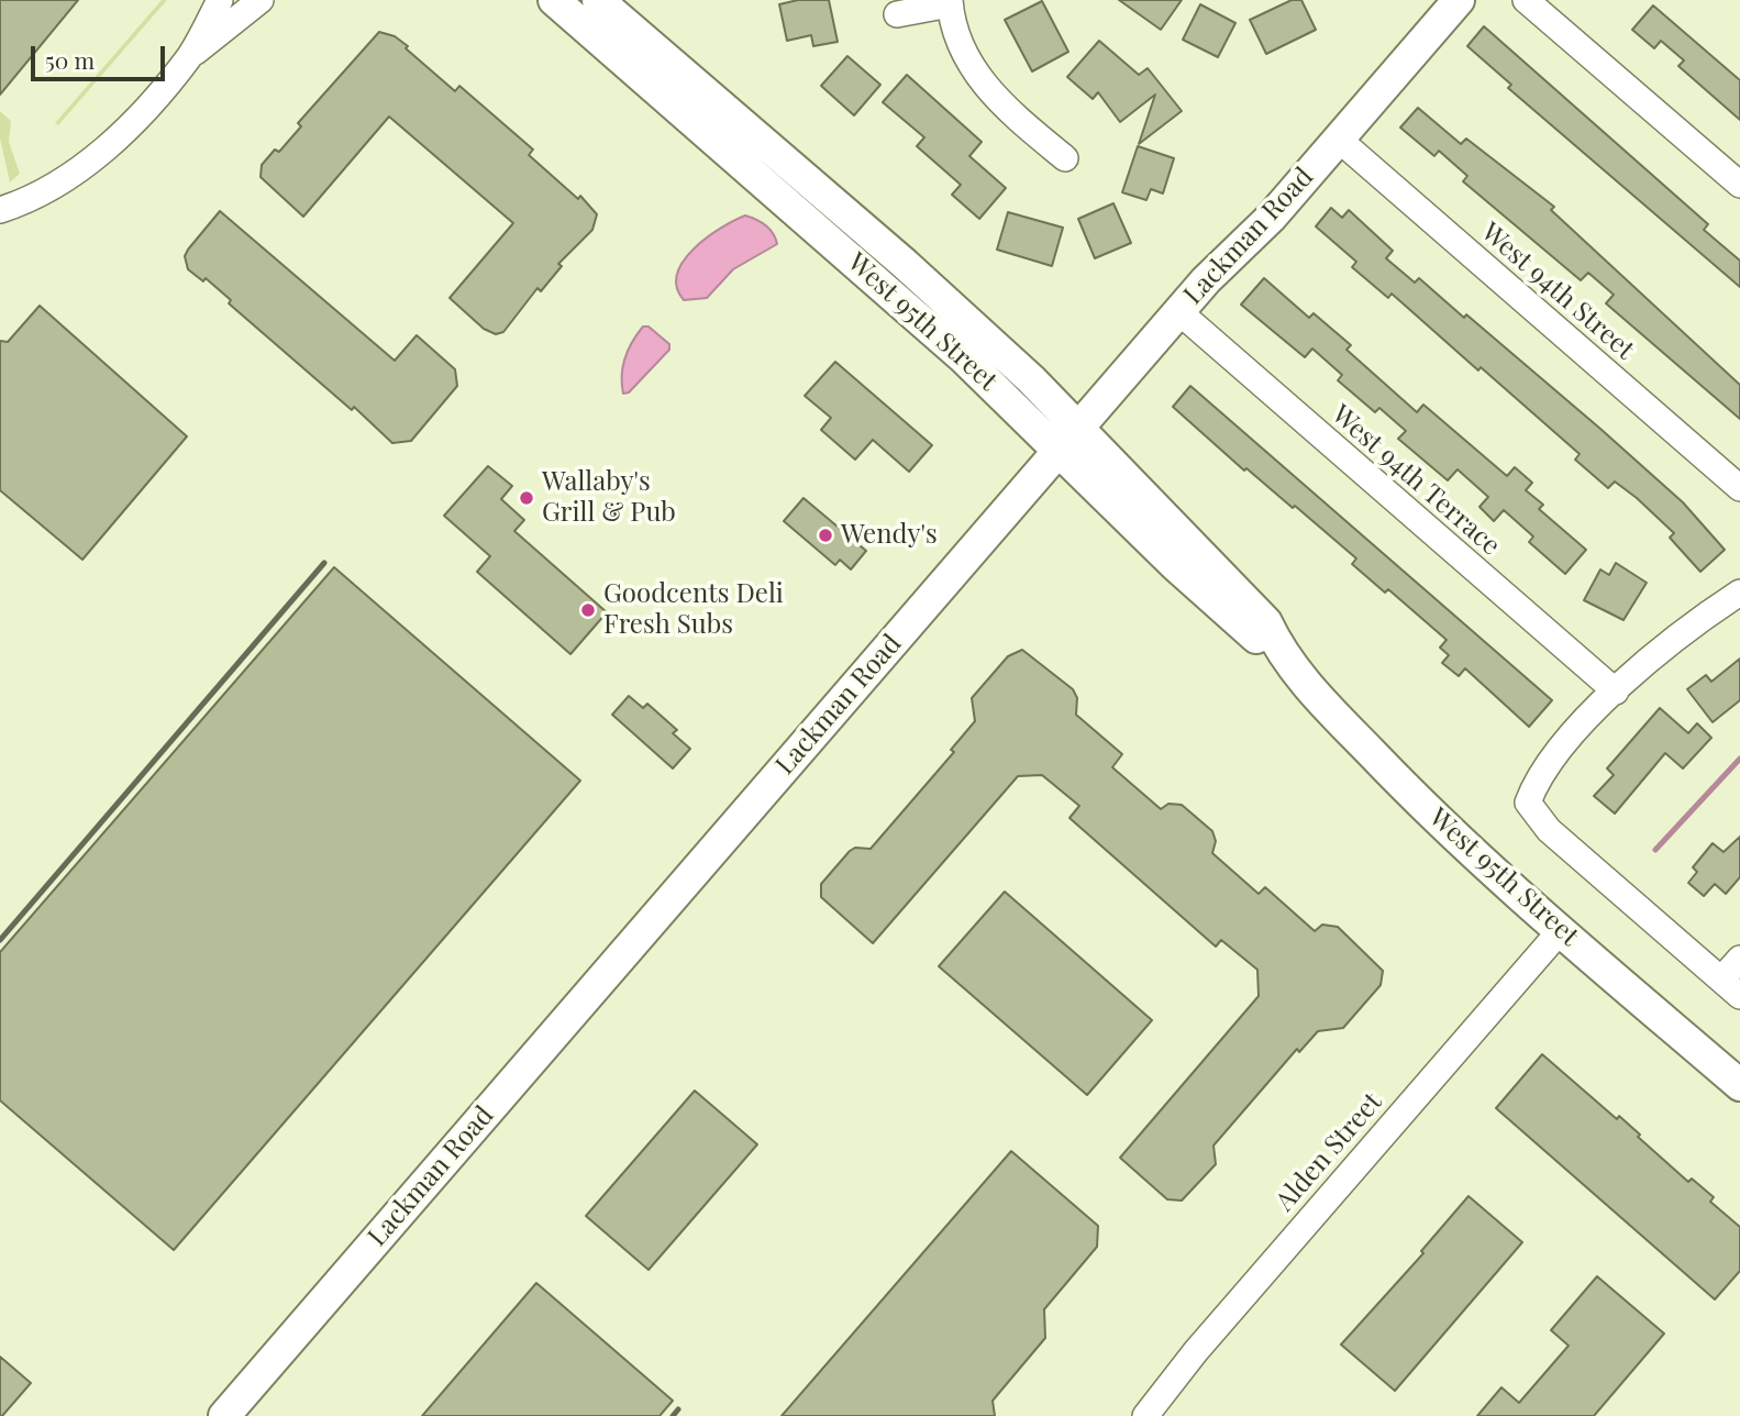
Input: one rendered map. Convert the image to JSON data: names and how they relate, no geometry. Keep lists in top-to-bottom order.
{
  "streets": {
    "main road": ["Lackman Road", "West 95th Street"],
    "street": ["West 94th Street", "West 94th Terrace", "Alden Street"]
  },
  "crossings": [
    ["Lackman Road", "West 94th Street"],
    ["Lackman Road", "West 95th Street"],
    ["Lackman Road", "West 94th Terrace"],
    ["West 95th Street", "Alden Street"]
  ],
  "places": ["Wallaby's Grill & Pub", "Wendy's", "Goodcents Deli Fresh Subs"],
  "scale_bar": "50 m"
}
